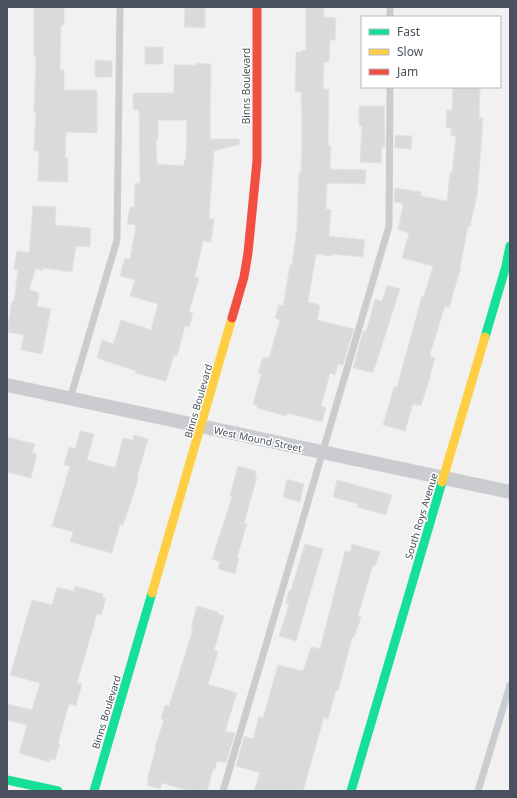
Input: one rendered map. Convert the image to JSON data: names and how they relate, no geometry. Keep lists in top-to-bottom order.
{
  "streets": {
    "street": ["Binns Boulevard", "West Mound Street", "South Roys Avenue"]
  },
  "crossings": [
    ["Binns Boulevard", "West Mound Street"],
    ["West Mound Street", "South Roys Avenue"]
  ],
  "legend": ["Fast", "Slow", "Jam"]
}
